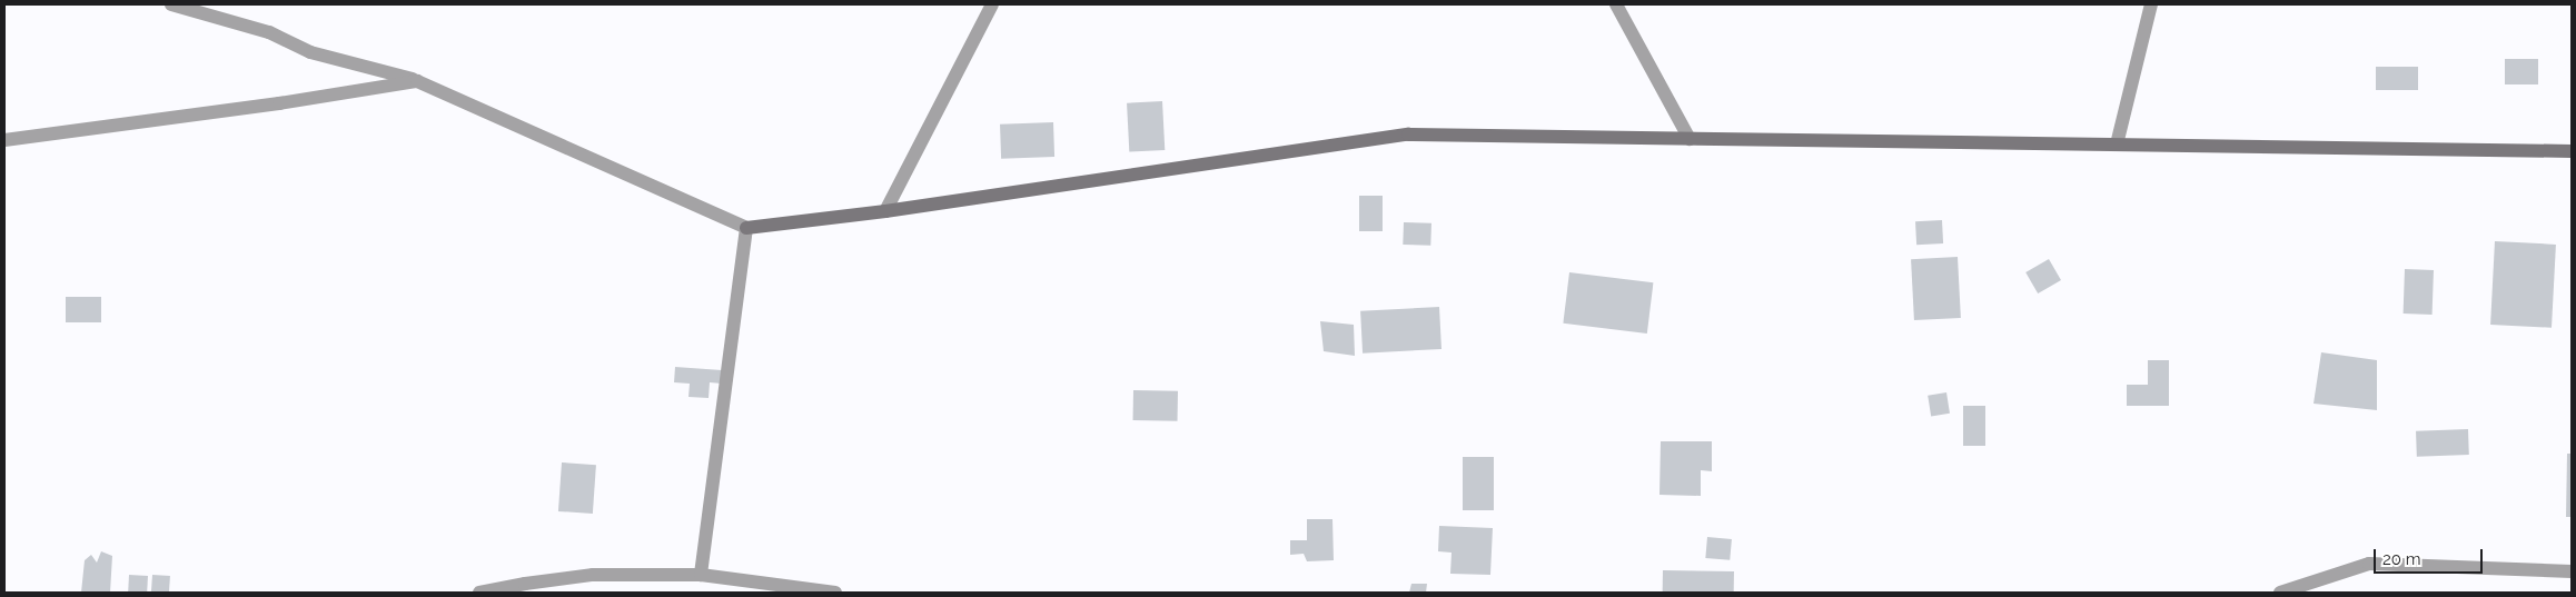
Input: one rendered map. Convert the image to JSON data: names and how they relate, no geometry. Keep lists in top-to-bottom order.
{
  "scale_bar": "20 m"
}
